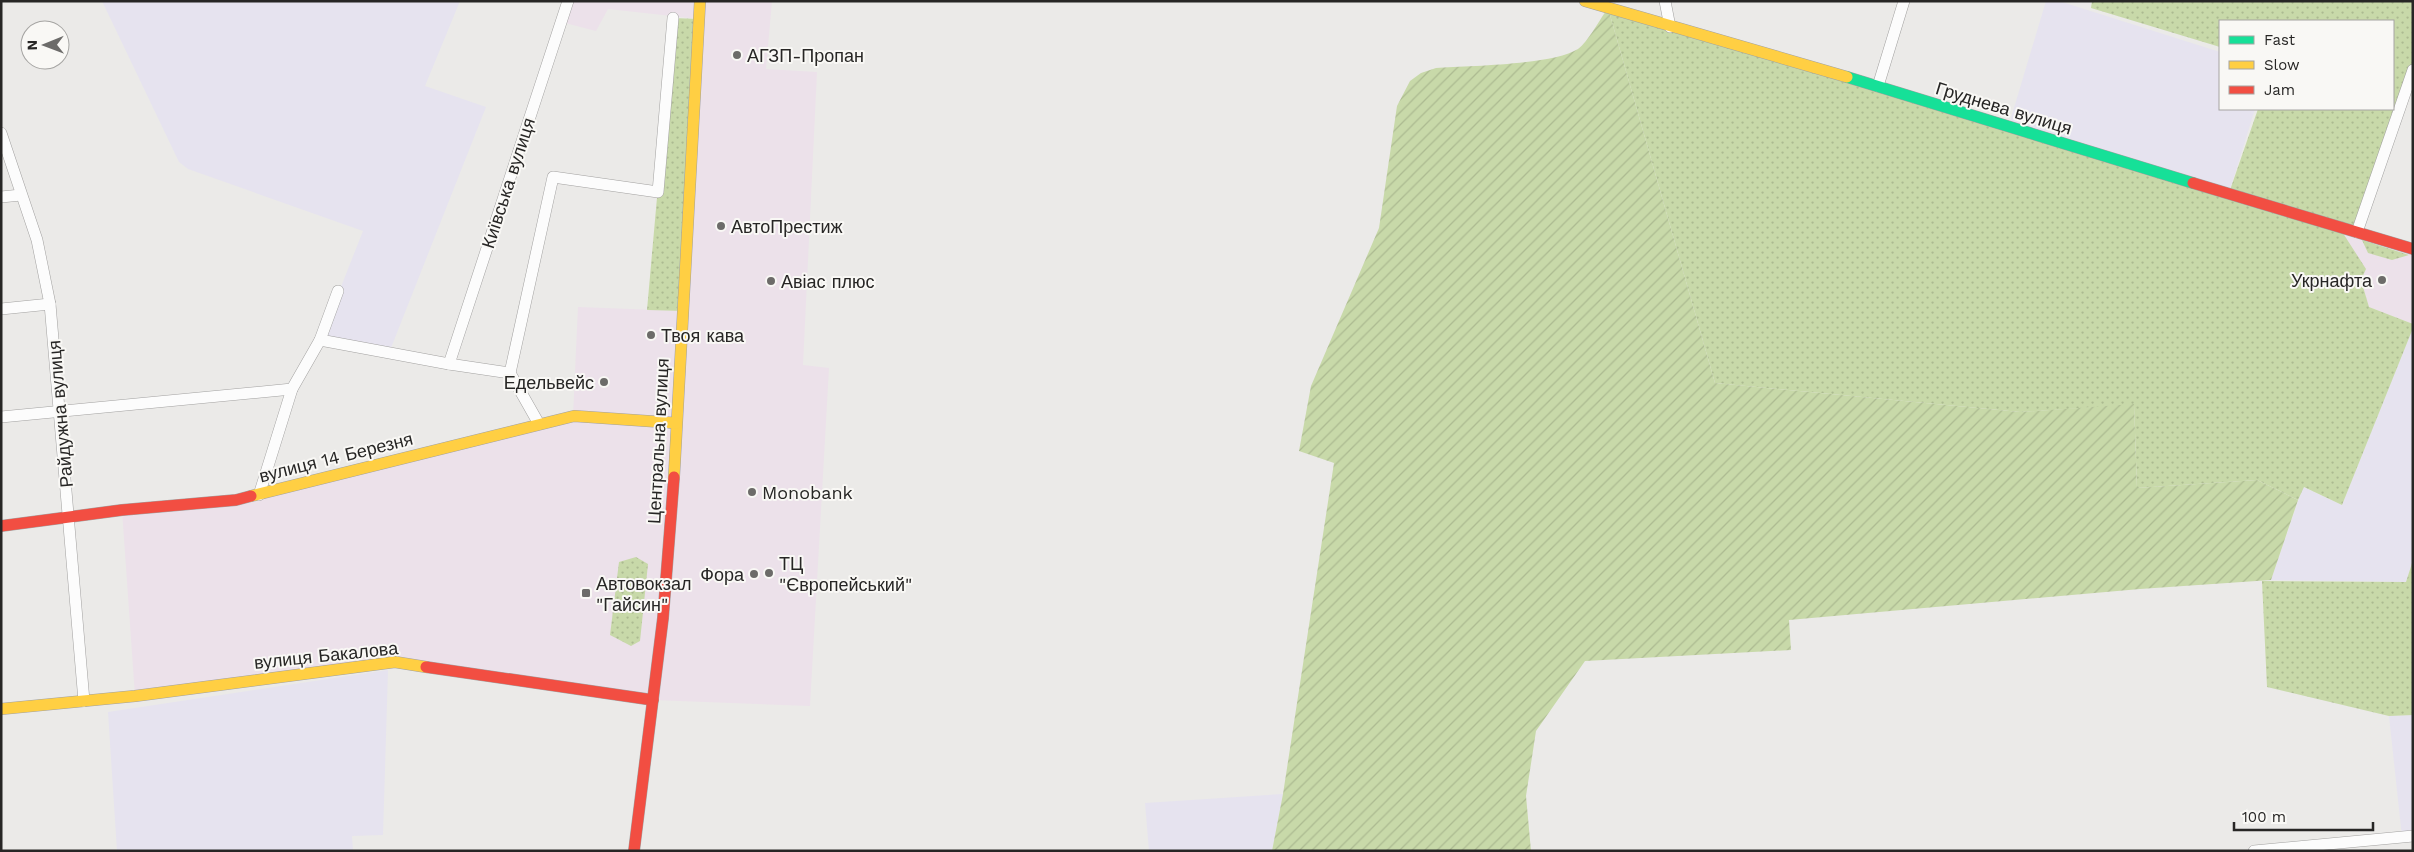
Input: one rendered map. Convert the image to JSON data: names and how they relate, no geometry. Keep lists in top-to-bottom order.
{
  "streets": {
    "main road": [
      "Груднева вулиця",
      "Центральна вулиця",
      "вулиця 14 Березня",
      "вулиця Бакалова"
    ],
    "street": ["Київська вулиця", "Райдужна вулиця"]
  },
  "crossings": [
    ["Райдужна вулиця", "вулиця 14 Березня"],
    ["Райдужна вулиця", "вулиця Бакалова"],
    ["Центральна вулиця", "вулиця 14 Березня"],
    ["Центральна вулиця", "вулиця Бакалова"]
  ],
  "places": {
    "other": [
      "АГЗП-Пропан",
      "АвтоПрестиж",
      "Укрнафта",
      "Авіас плюс",
      "Твоя кава",
      "Едельвейс",
      "Monobank",
      "ТЦ \"Європейський\"",
      "Фора"
    ],
    "transit": ["Автовокзал \"Гайсин\""]
  },
  "legend": ["Fast", "Slow", "Jam"],
  "scale_bar": "100 m",
  "north": "left"
}
